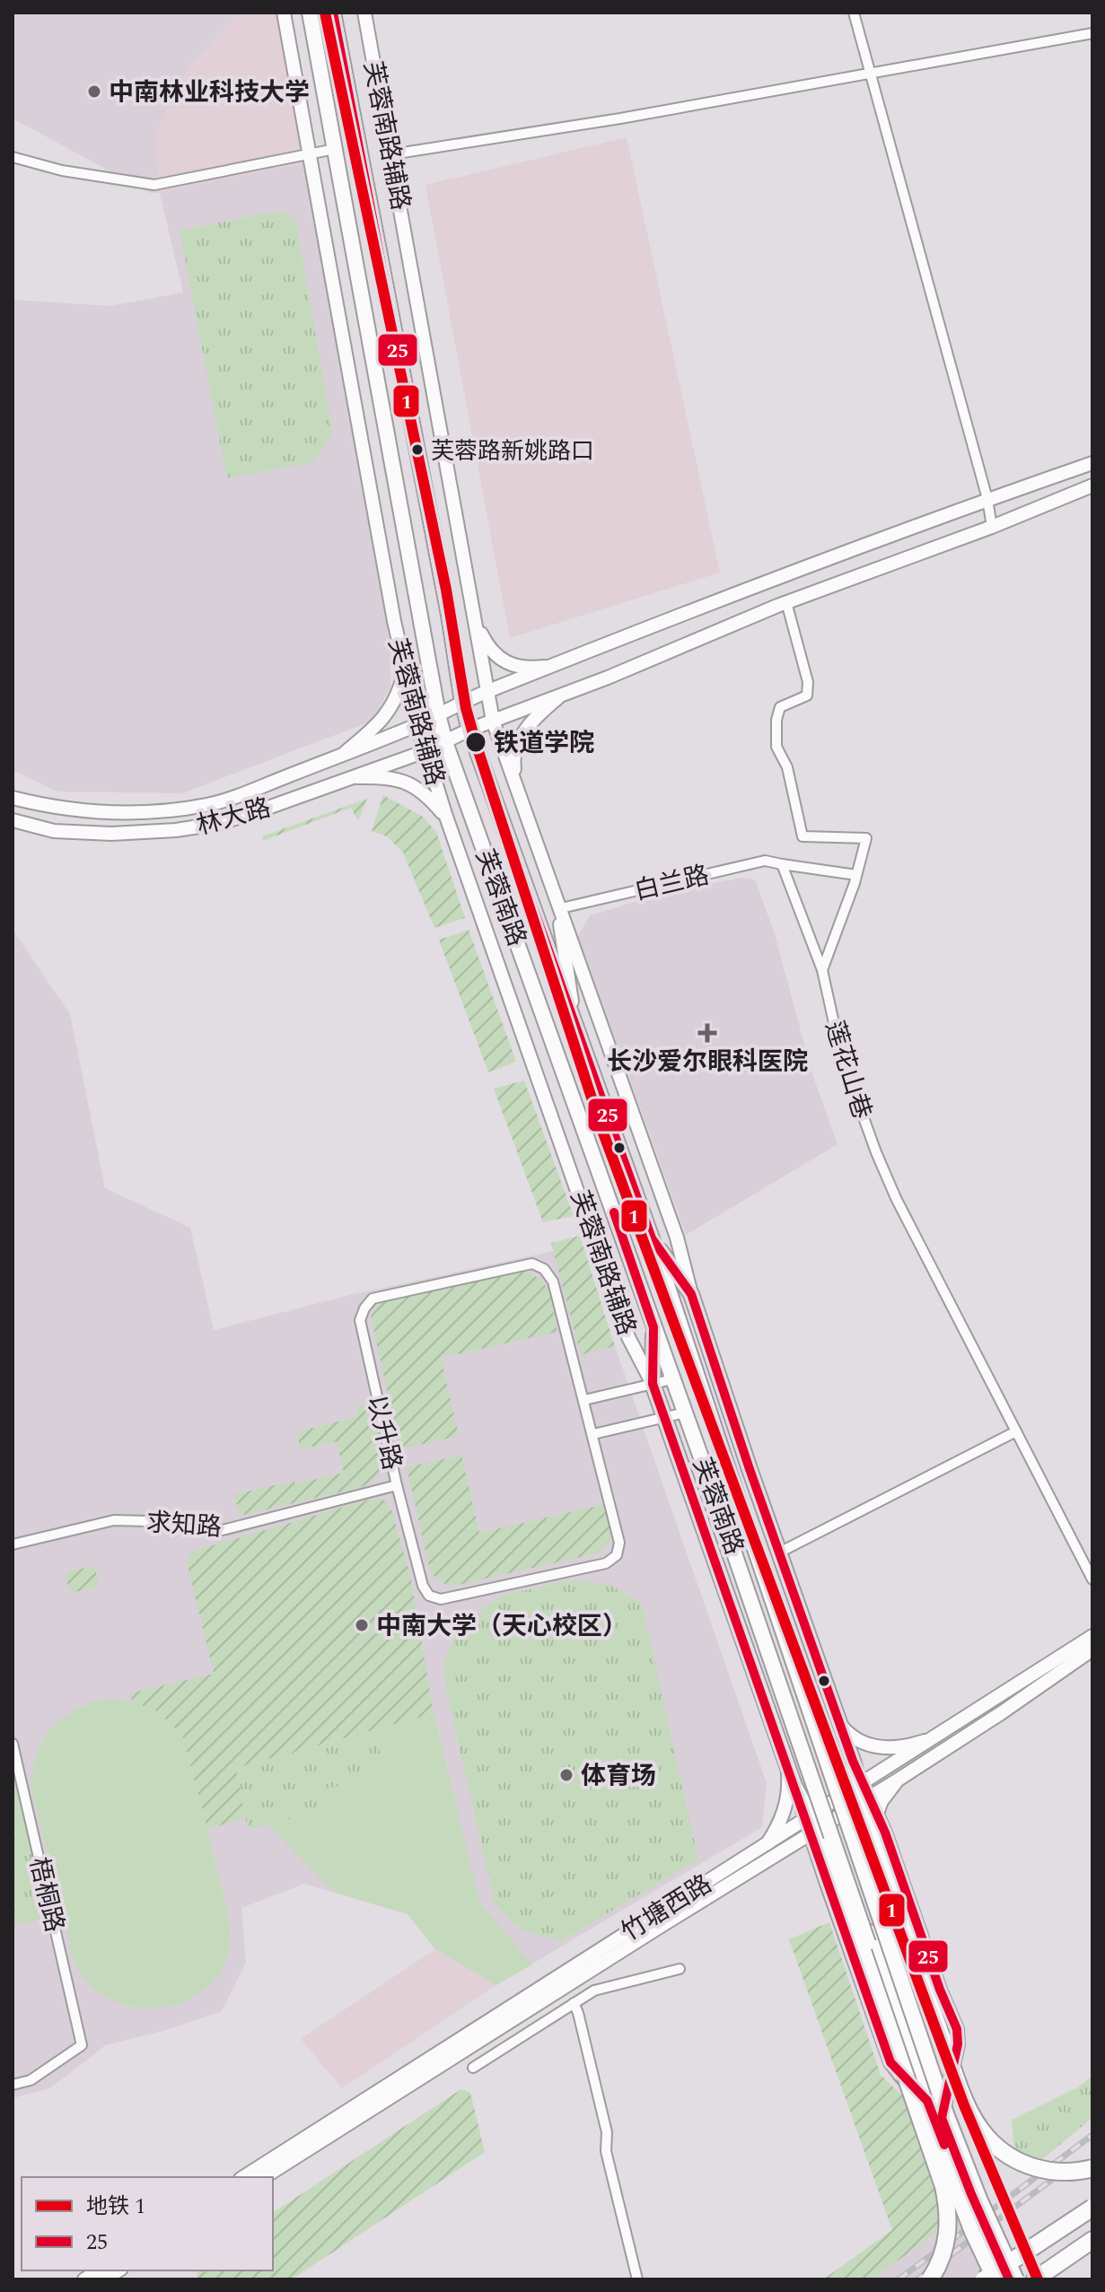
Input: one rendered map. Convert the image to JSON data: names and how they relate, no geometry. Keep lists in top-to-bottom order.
{
  "streets": {
    "main road": ["芙蓉南路"],
    "street": [
      "芙蓉南路辅路",
      "林大路",
      "白兰路",
      "莲花山巷",
      "以升路",
      "求知路",
      "梧桐路",
      "竹塘西路"
    ]
  },
  "crossings": [
    ["芙蓉南路辅路", "林大路"],
    ["芙蓉南路辅路", "白兰路"],
    ["林大路", "芙蓉南路"],
    ["白兰路", "莲花山巷"],
    ["以升路", "求知路"]
  ],
  "places": {
    "other": [
      "中南林业科技大学",
      "芙蓉路新姚路口",
      "铁道学院",
      "中南大学（天心校区）",
      "体育场"
    ],
    "health": ["长沙爱尔眼科医院"]
  },
  "lines": ["metro line 1", "transit line 25"],
  "legend": ["地铁 1", "25"]
}
